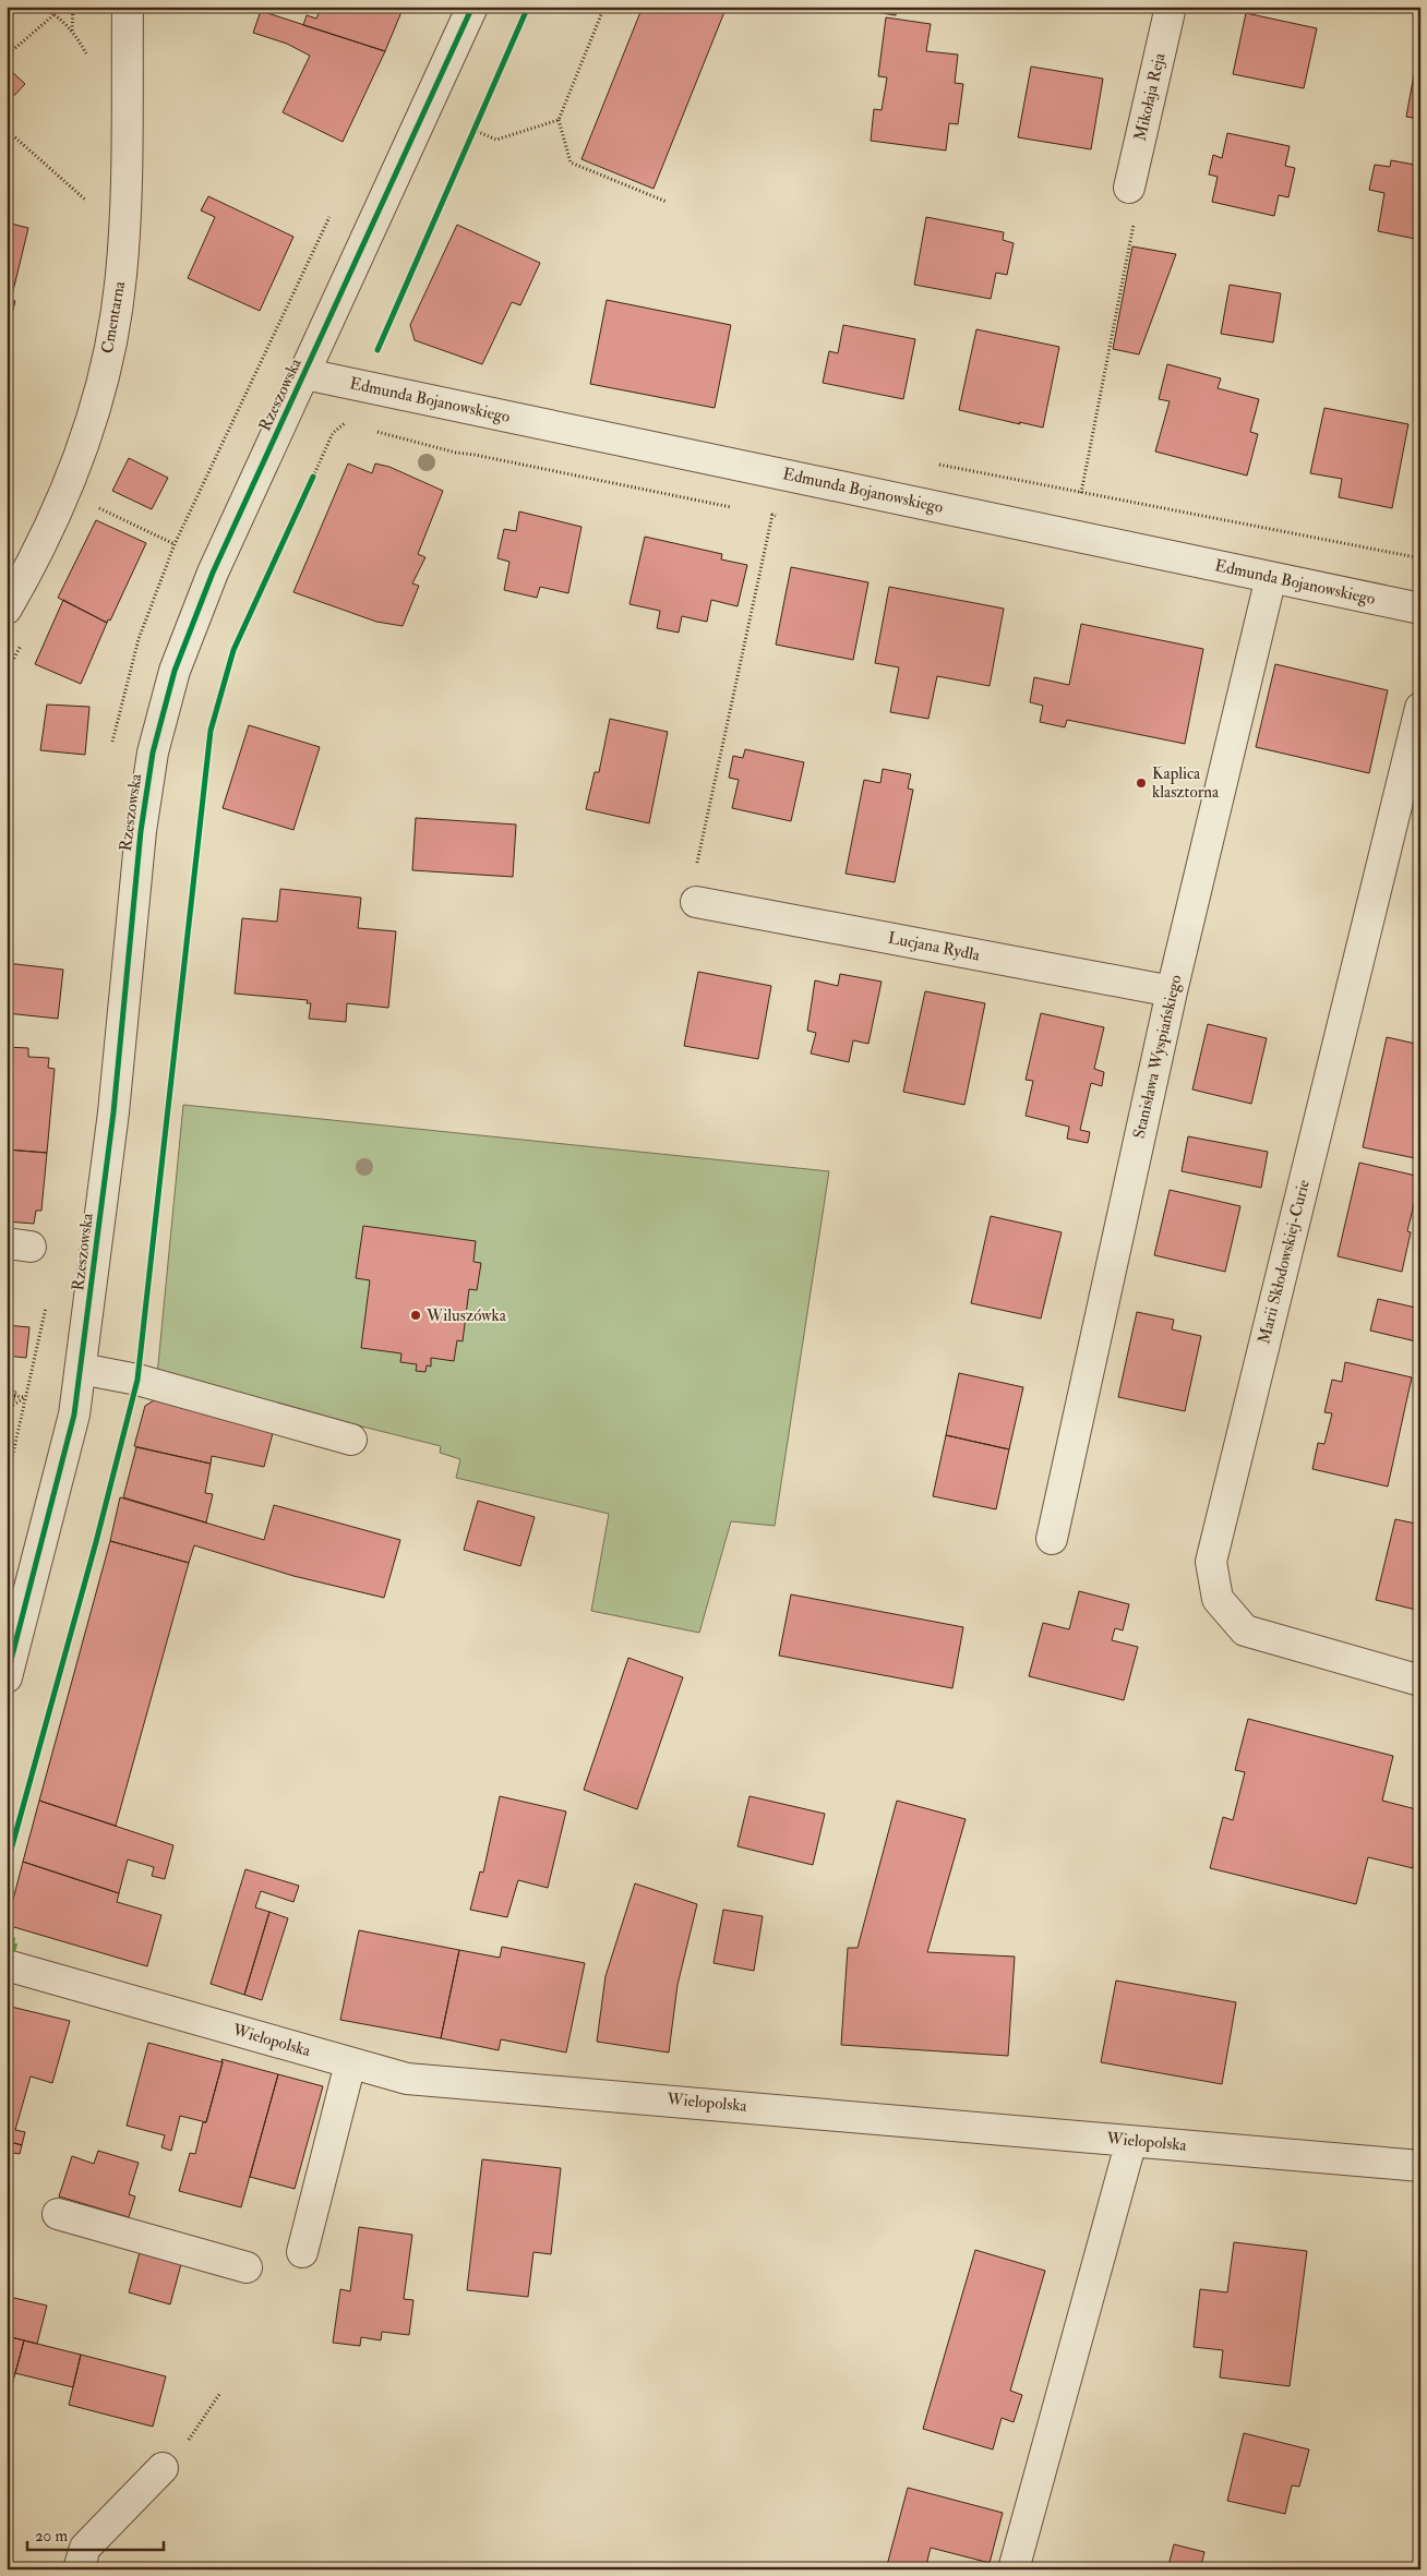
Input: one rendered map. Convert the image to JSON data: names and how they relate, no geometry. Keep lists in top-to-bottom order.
{
  "streets": {
    "street": [
      "Mikołaja Reja",
      "Cmentarna",
      "Rzeszowska",
      "Edmunda Bojanowskiego",
      "Lucjana Rydla",
      "Stanisława Wyspiańskiego",
      "Marii Skłodowskiej-Curie",
      "Wielopolska"
    ]
  },
  "crossings": [
    ["Rzeszowska", "Edmunda Bojanowskiego"],
    ["Edmunda Bojanowskiego", "Stanisława Wyspiańskiego"],
    ["Lucjana Rydla", "Stanisława Wyspiańskiego"]
  ],
  "places": ["Kaplica klasztorna", "Wiluszówka"],
  "scale_bar": "20 m"
}
